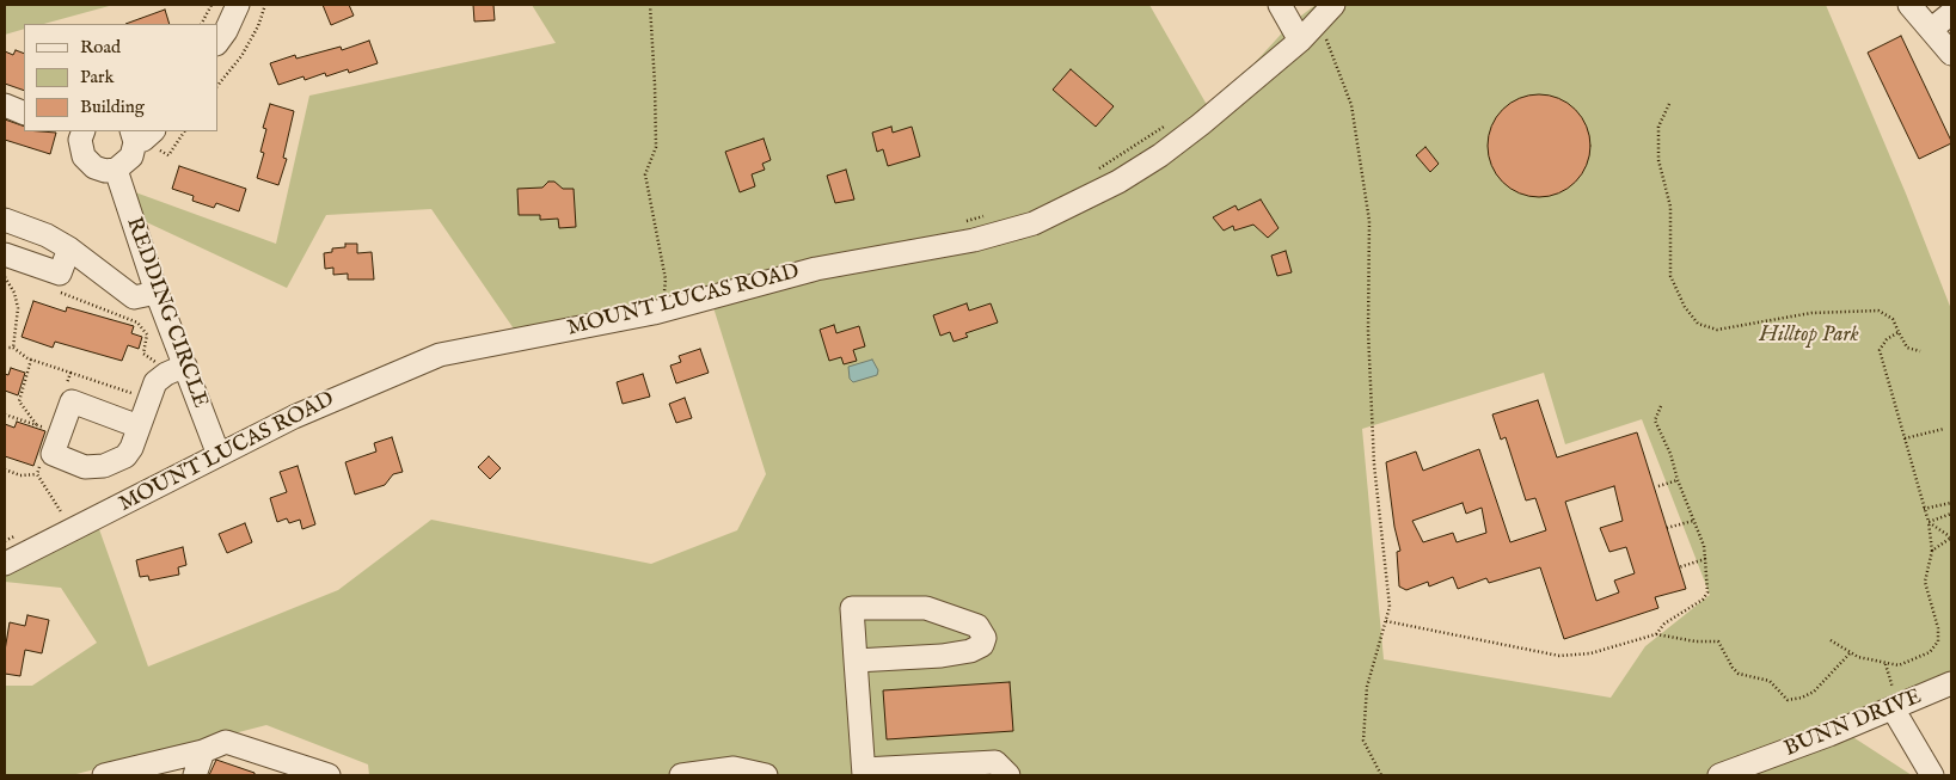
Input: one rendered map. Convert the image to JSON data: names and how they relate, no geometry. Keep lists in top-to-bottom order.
{
  "streets": {
    "street": ["MOUNT LUCAS ROAD", "REDDING CIRCLE", "BUNN DRIVE"]
  },
  "crossings": [
    ["MOUNT LUCAS ROAD", "REDDING CIRCLE"]
  ],
  "parks": ["Hilltop Park"],
  "legend": ["Road", "Park", "Building"]
}
